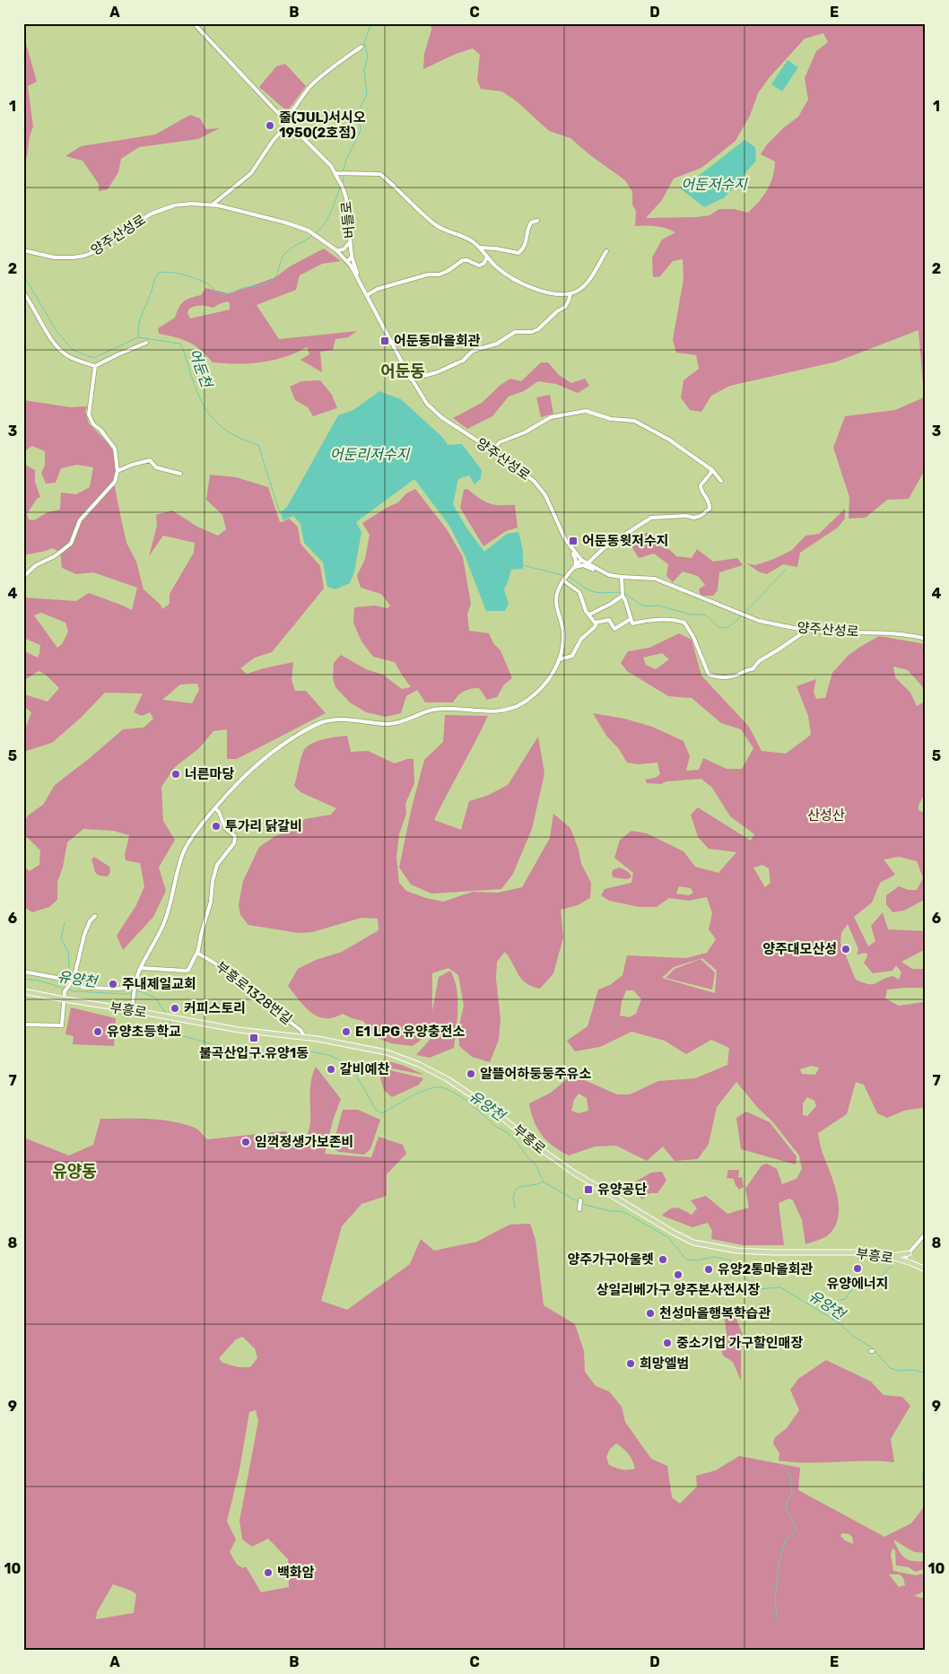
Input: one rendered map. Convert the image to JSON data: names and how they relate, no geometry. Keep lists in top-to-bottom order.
{
  "streets": {
    "main road": ["부흥로"],
    "street": ["버들로", "양주산성로", "부흥로1328번길"]
  },
  "crossings": [
    ["버들로", "양주산성로"],
    ["부흥로1328번길", "부흥로"]
  ],
  "districts": ["어둔동", "유양동"],
  "water": [
    "어둔저수지",
    "어둔천",
    "어둔리저수지",
    "유양천"
  ],
  "parks": ["산성산"],
  "places": {
    "other": [
      "줄(JUL)서시오 1950(2호점)",
      "너른마당",
      "투가리 닭갈비",
      "양주대모산성",
      "주내제일교회",
      "커피스토리",
      "유양초등학교",
      "E1 LPG 유양충전소",
      "갈비예찬",
      "알뜰어하둥둥주유소",
      "임꺽정생가보존비",
      "양주가구아울렛",
      "유양에너지",
      "유양2통마을회관",
      "상일리베가구 양주본사전시장",
      "천성마을행복학습관",
      "중소기업 가구할인매장",
      "희망엘범",
      "백화암"
    ],
    "transit": [
      "어둔동마을회관",
      "어둔동윗저수지",
      "불곡산입구.유양1동",
      "유양공단"
    ]
  },
  "grid": {
    "columns": [
      "A",
      "B",
      "C",
      "D",
      "E"
    ],
    "rows": [
      "1",
      "2",
      "3",
      "4",
      "5",
      "6",
      "7",
      "8",
      "9",
      "10"
    ]
  }
}
